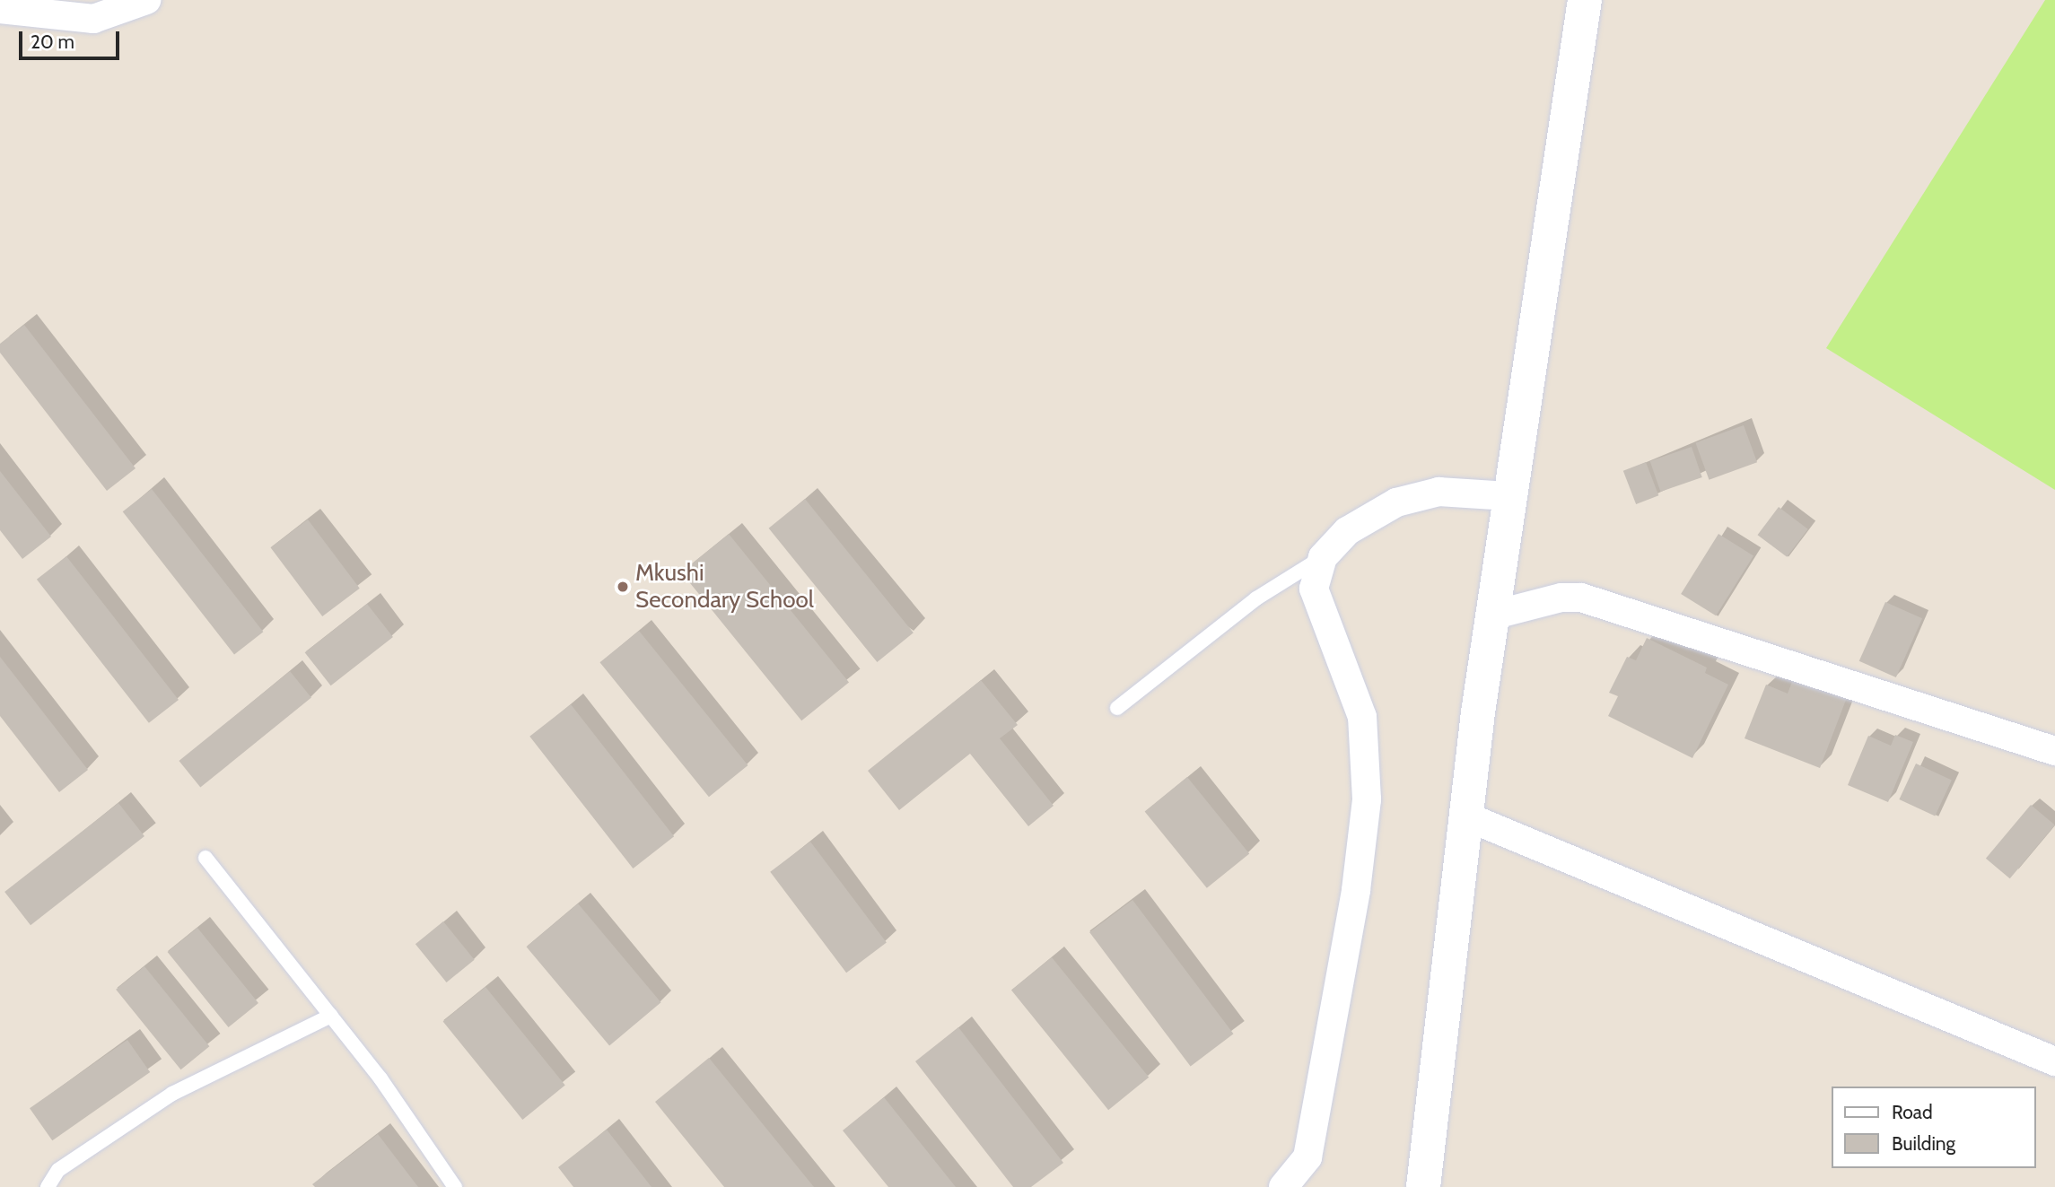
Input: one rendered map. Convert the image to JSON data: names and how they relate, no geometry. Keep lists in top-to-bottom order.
{
  "places": ["Mkushi Secondary School"],
  "legend": ["Road", "Building"],
  "scale_bar": "20 m"
}
